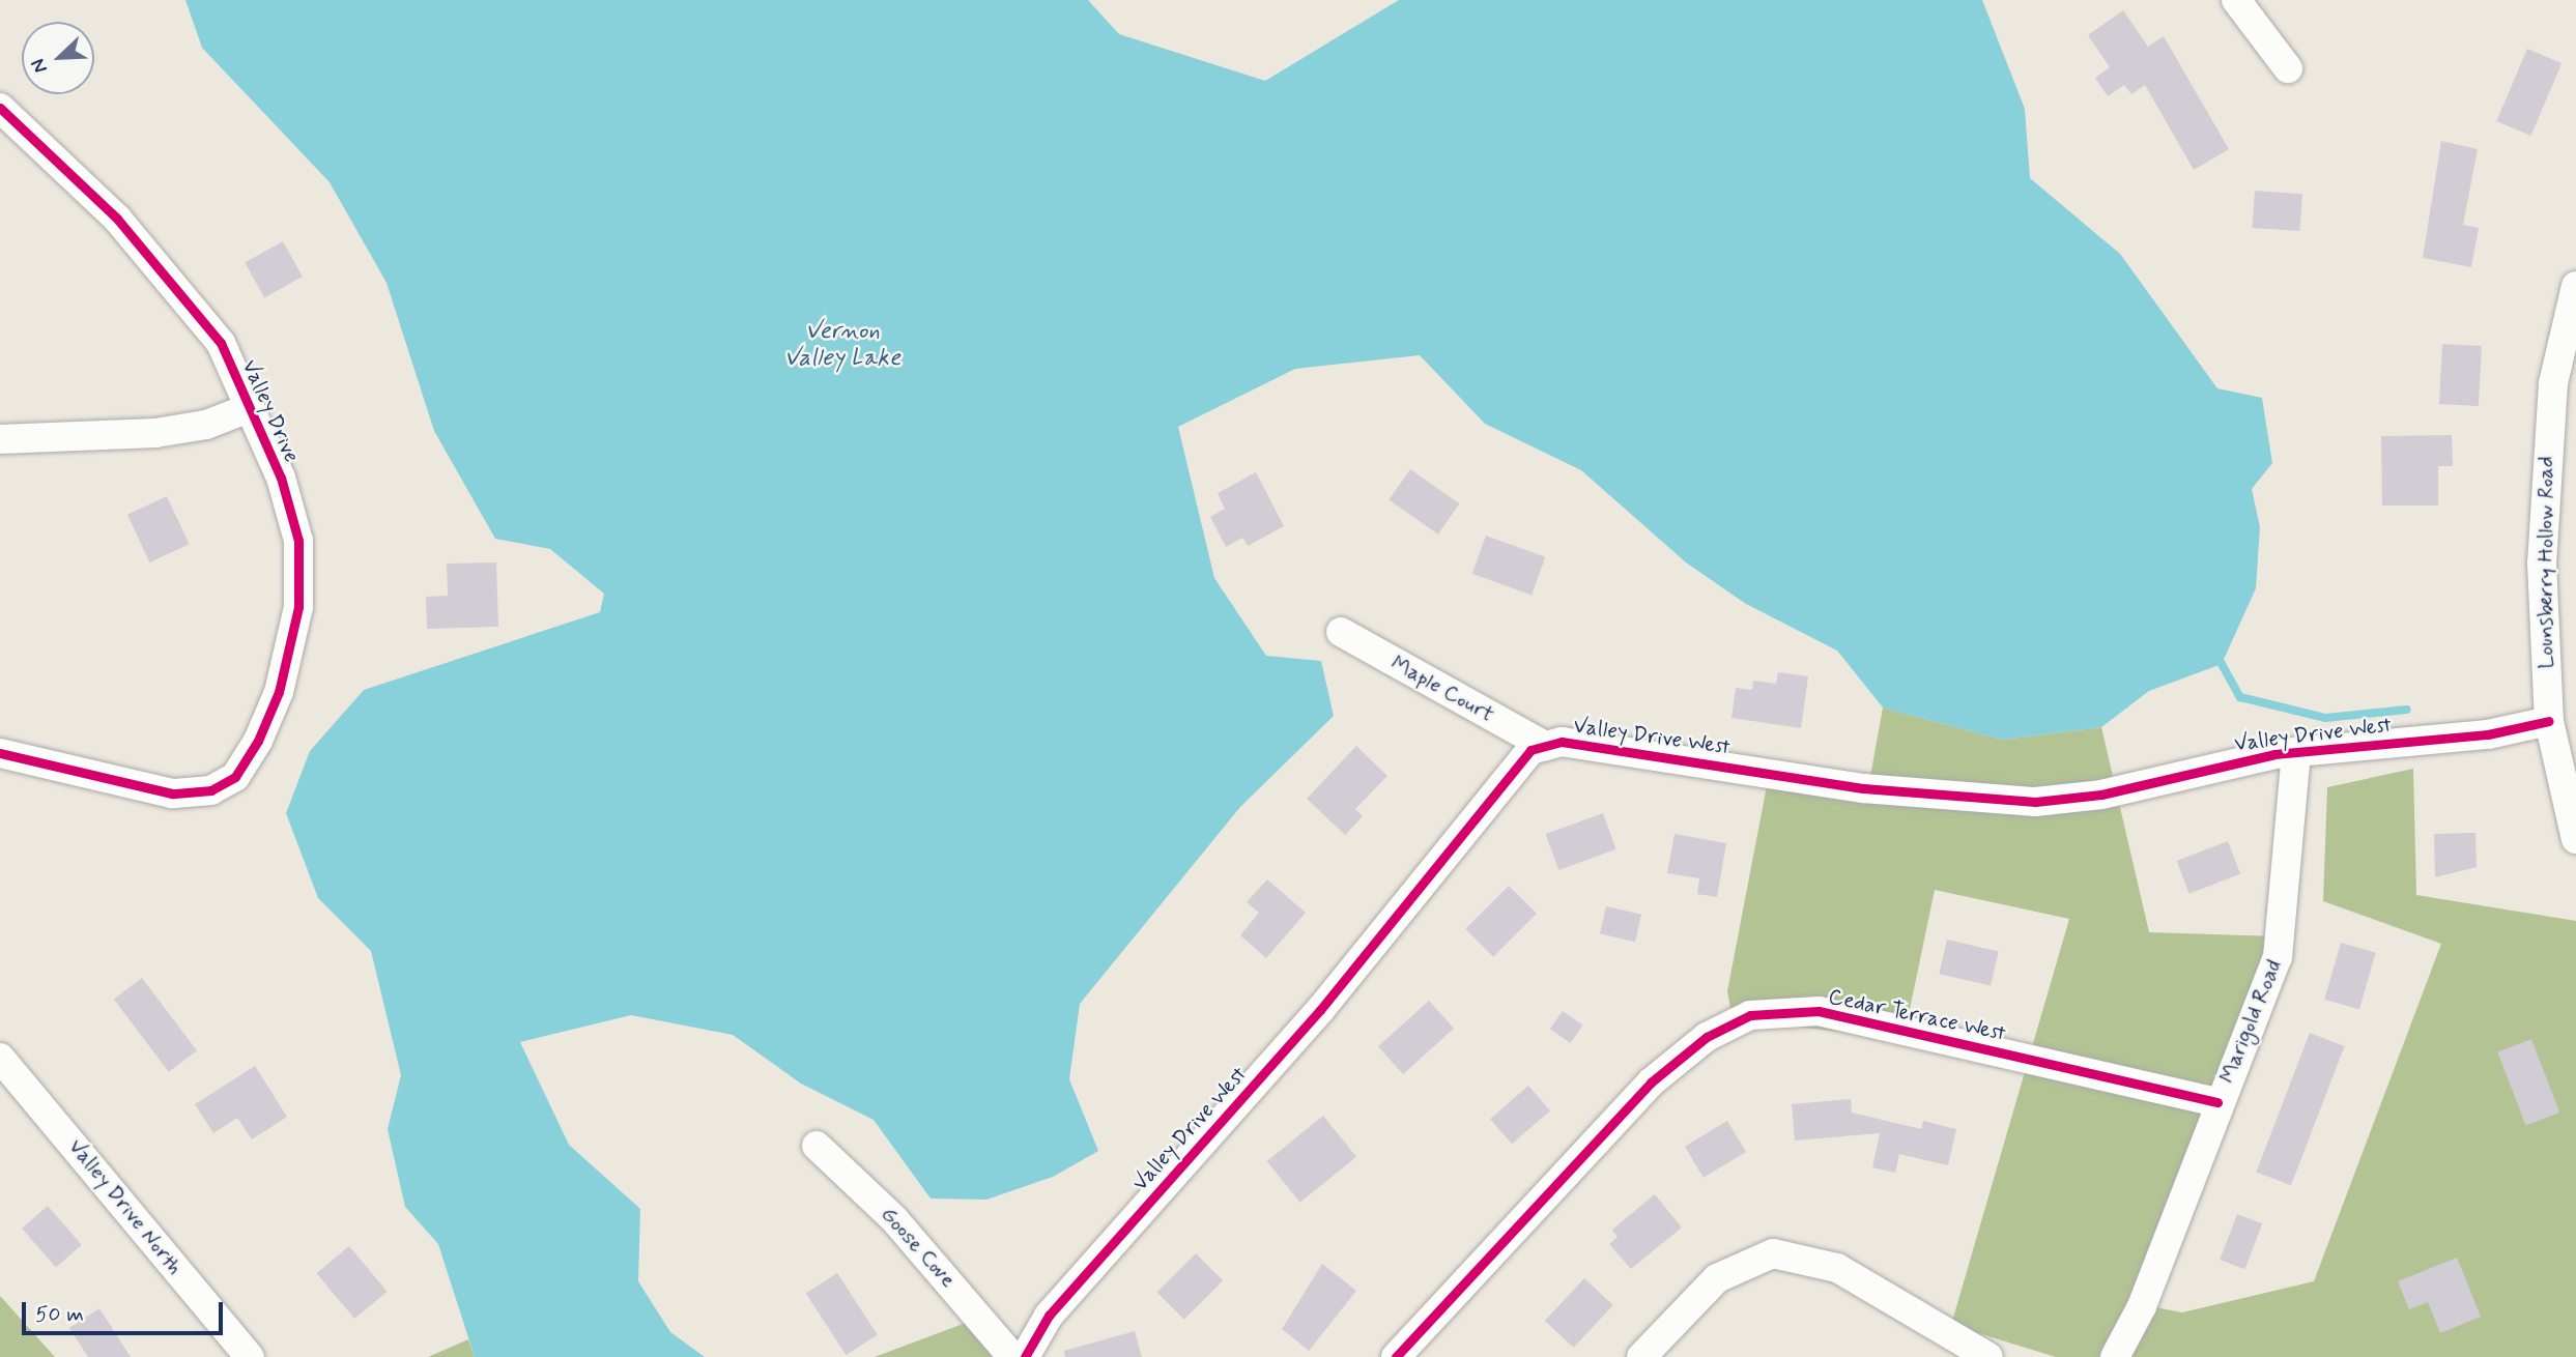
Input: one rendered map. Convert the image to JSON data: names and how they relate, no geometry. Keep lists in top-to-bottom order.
{
  "streets": {
    "street": [
      "Valley Drive",
      "Lounsberry Hollow Road",
      "Maple Court",
      "Valley Drive West",
      "Cedar Terrace West",
      "Marigold Road",
      "Valley Drive North",
      "Goose Cove"
    ]
  },
  "crossings": [
    ["Lounsberry Hollow Road", "Valley Drive West"],
    ["Maple Court", "Valley Drive West"],
    ["Valley Drive West", "Marigold Road"],
    ["Cedar Terrace West", "Marigold Road"]
  ],
  "water": ["Vernon Valley Lake"],
  "scale_bar": "50 m",
  "north": "bottom left"
}
